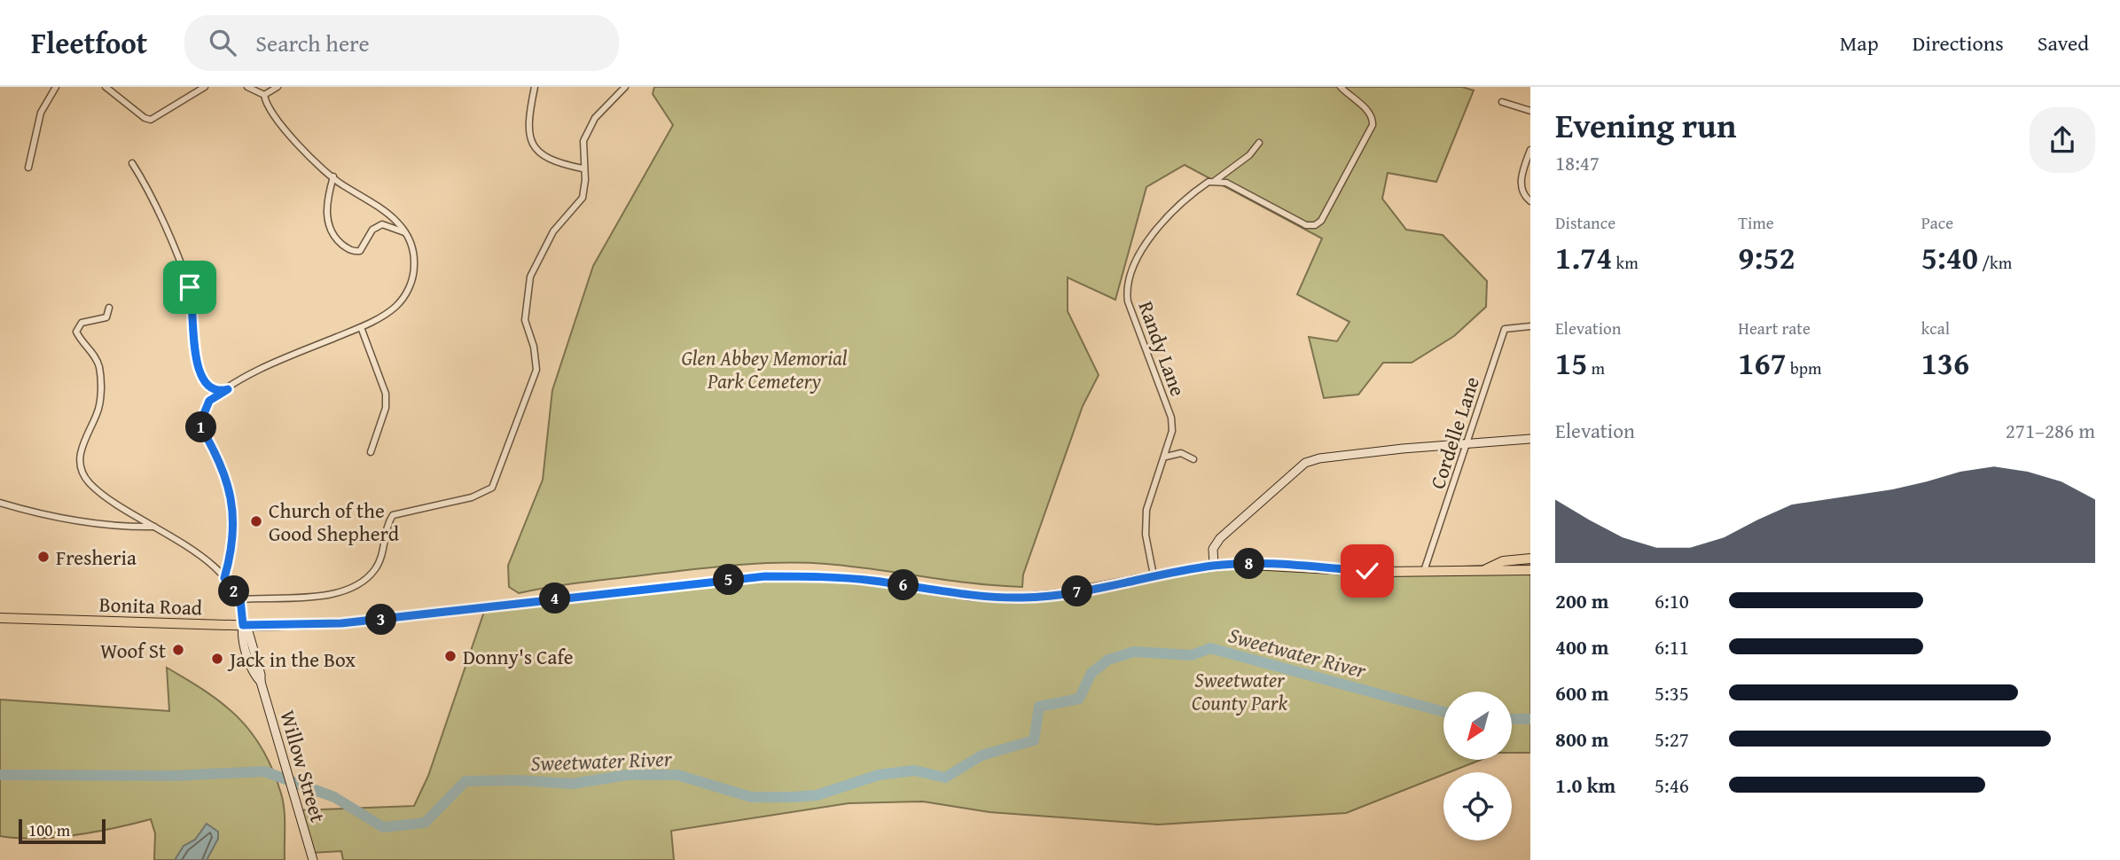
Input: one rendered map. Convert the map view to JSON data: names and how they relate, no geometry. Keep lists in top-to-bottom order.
{
  "streets": {
    "main road": ["Bonita Road"],
    "street": ["Randy Lane", "Cordelle Lane", "Willow Street"]
  },
  "crossings": [
    ["Randy Lane", "Bonita Road"],
    ["Cordelle Lane", "Bonita Road"],
    ["Bonita Road", "Willow Street"]
  ],
  "water": ["Sweetwater River"],
  "parks": ["Glen Abbey Memorial Park Cemetery", "Sweetwater County Park"],
  "places": [
    "Church of the Good Shepherd",
    "Fresheria",
    "Woof St",
    "Donny's Cafe",
    "Jack in the Box"
  ],
  "scale_bar": "100 m",
  "north": "bottom left",
  "page": {
    "header": "Fleetfoot",
    "search": "Search here",
    "nav": ["Map", "Directions", "Saved"],
    "heading": ["Evening run", "18:47"],
    "stats": [
      ["Distance", "1.74 km"],
      ["Time", "9:52"],
      ["Pace", "5:40 /km"],
      ["Elevation", "15 m"],
      ["Heart rate", "167 bpm"],
      ["kcal", "136"]
    ],
    "chart": ["Elevation", "271–286 m"],
    "pins": [
      "1",
      "8",
      "5",
      "6",
      "2",
      "7",
      "4",
      "3"
    ],
    "list": [
      {
        "name": "200 m",
        "note": "6:10"
      },
      {
        "name": "400 m",
        "note": "6:11"
      },
      {
        "name": "600 m",
        "note": "5:35"
      },
      {
        "name": "800 m",
        "note": "5:27"
      },
      {
        "name": "1.0 km",
        "note": "5:46"
      }
    ],
    "scale": "100 m"
  }
}
